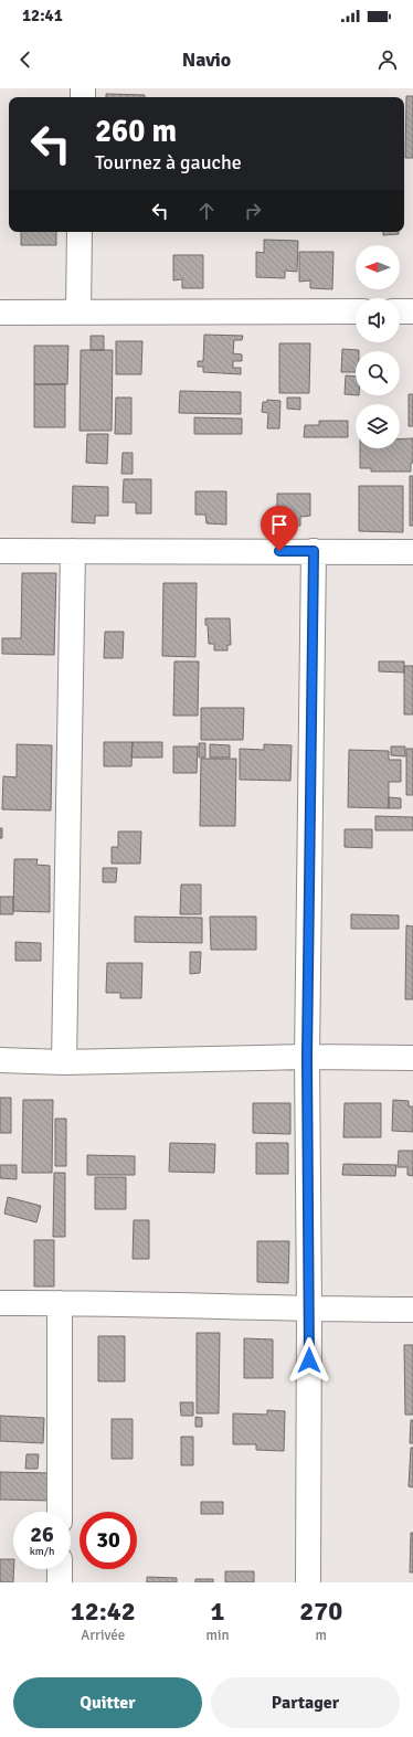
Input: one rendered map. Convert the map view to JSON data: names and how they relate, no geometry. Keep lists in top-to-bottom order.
{
  "north": "left",
  "page": {
    "status": "12:41",
    "header": "Navio",
    "turn": ["260 m", "Tournez à gauche"],
    "speed": "26 km/h",
    "limit": "30",
    "eta": [
      "12:42",
      "Arrivée",
      "1",
      "min",
      "270",
      "m"
    ],
    "buttons": ["Quitter", "Partager"]
  }
}
